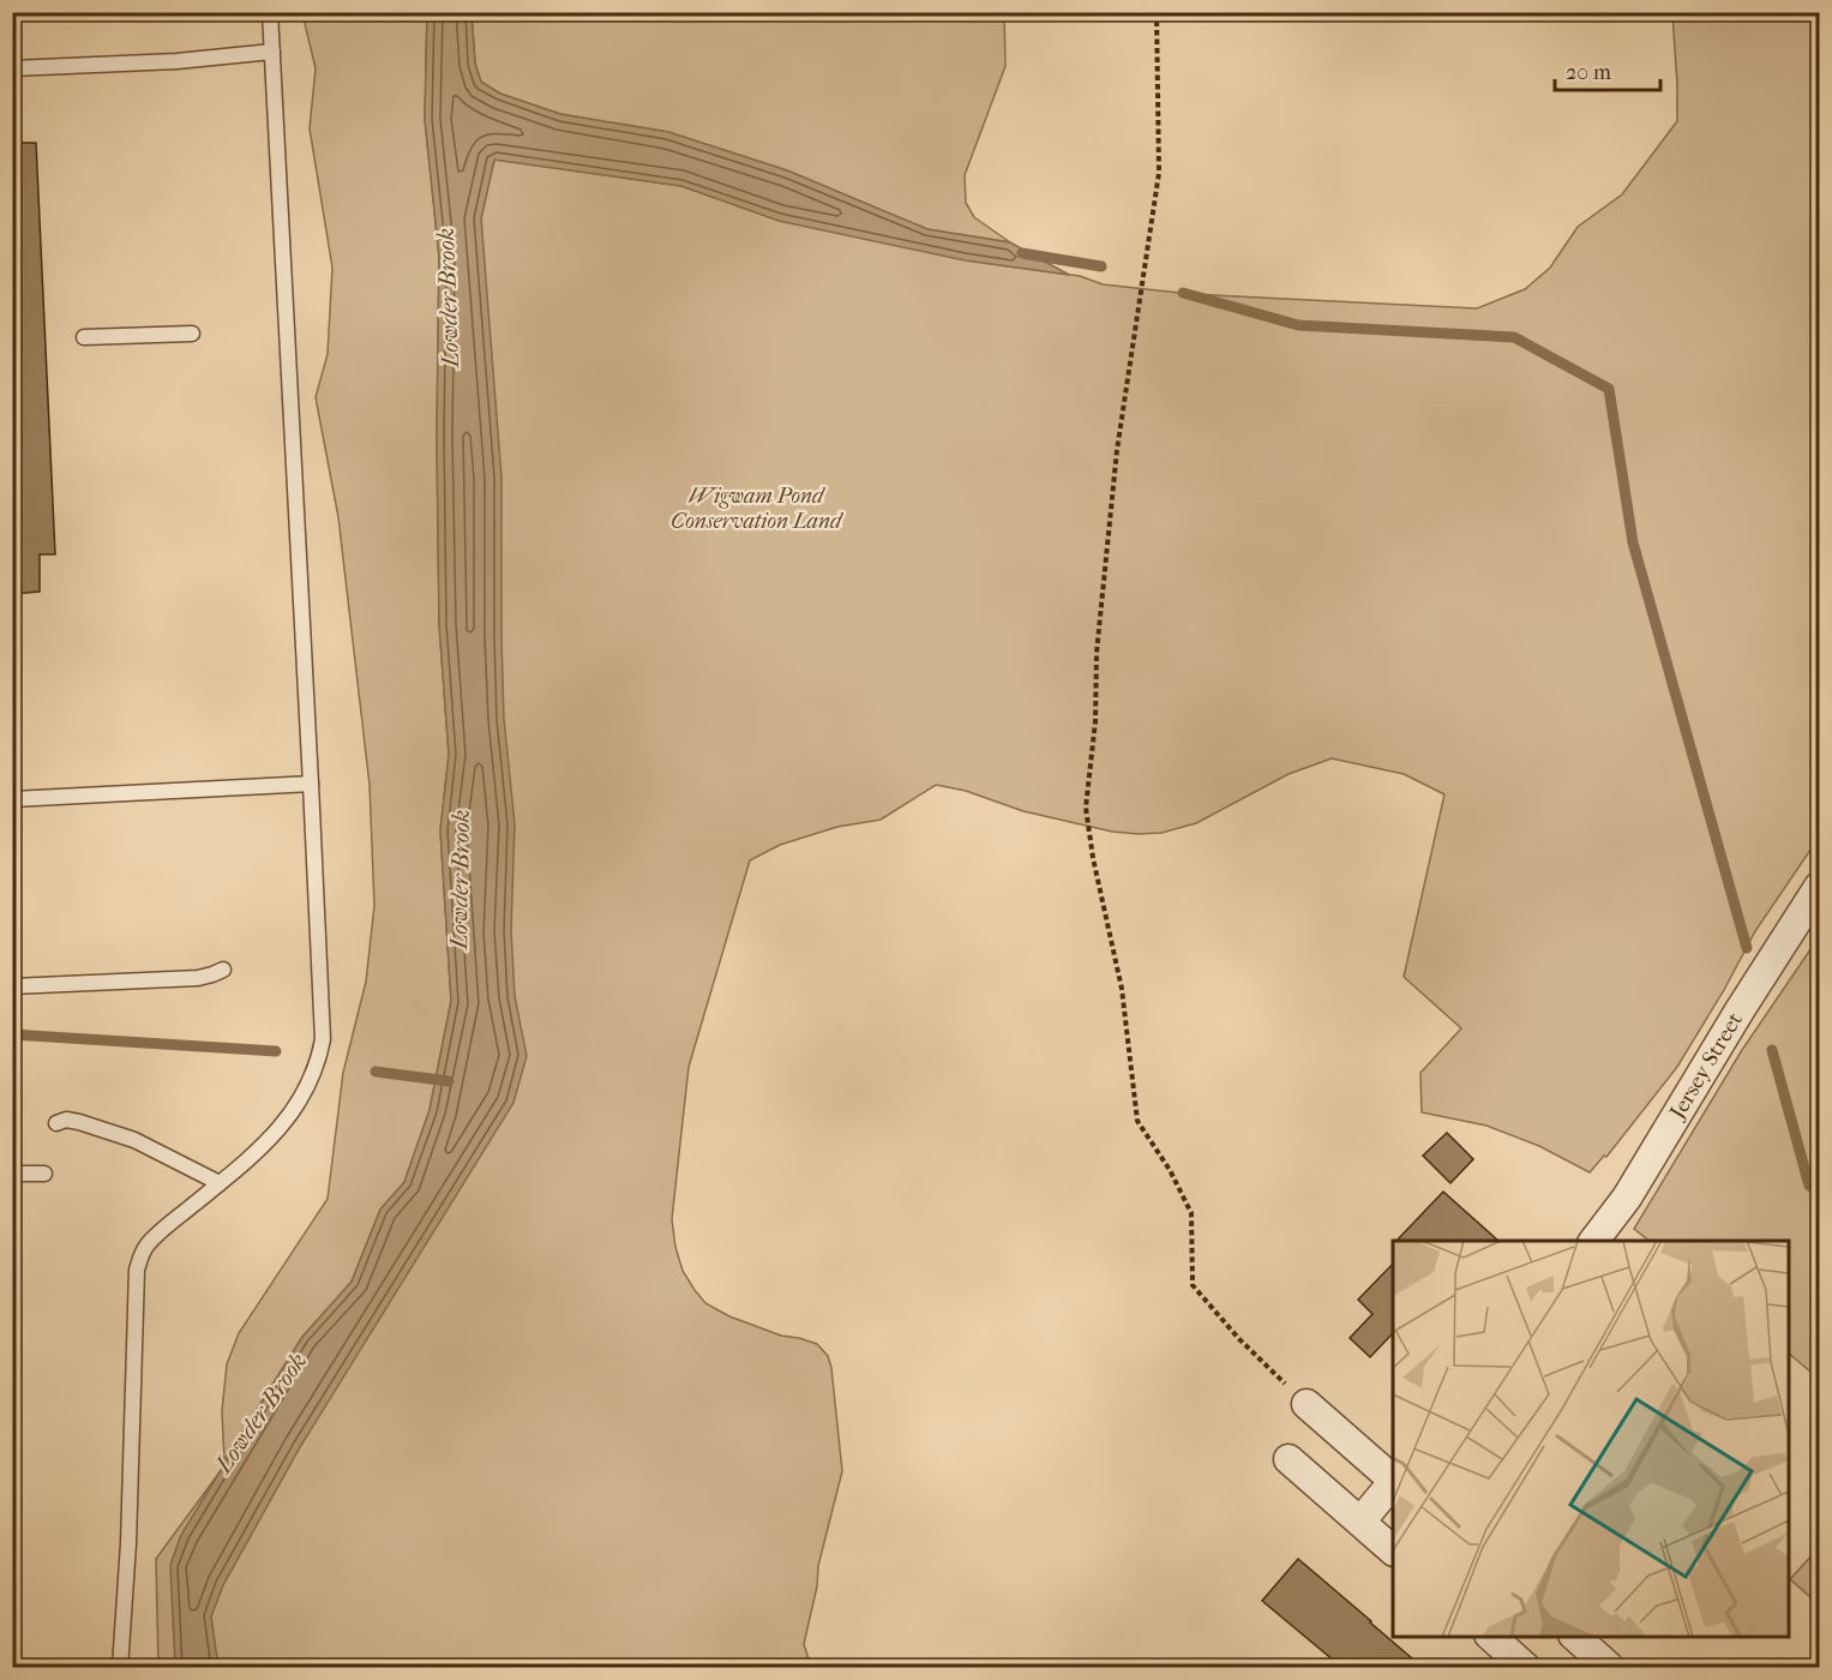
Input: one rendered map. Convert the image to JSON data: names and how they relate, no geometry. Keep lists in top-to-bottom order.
{
  "streets": {
    "street": ["Jersey Street"]
  },
  "water": ["Lowder Brook"],
  "parks": ["Wigwam Pond Conservation Land"],
  "scale_bar": "20 m"
}
